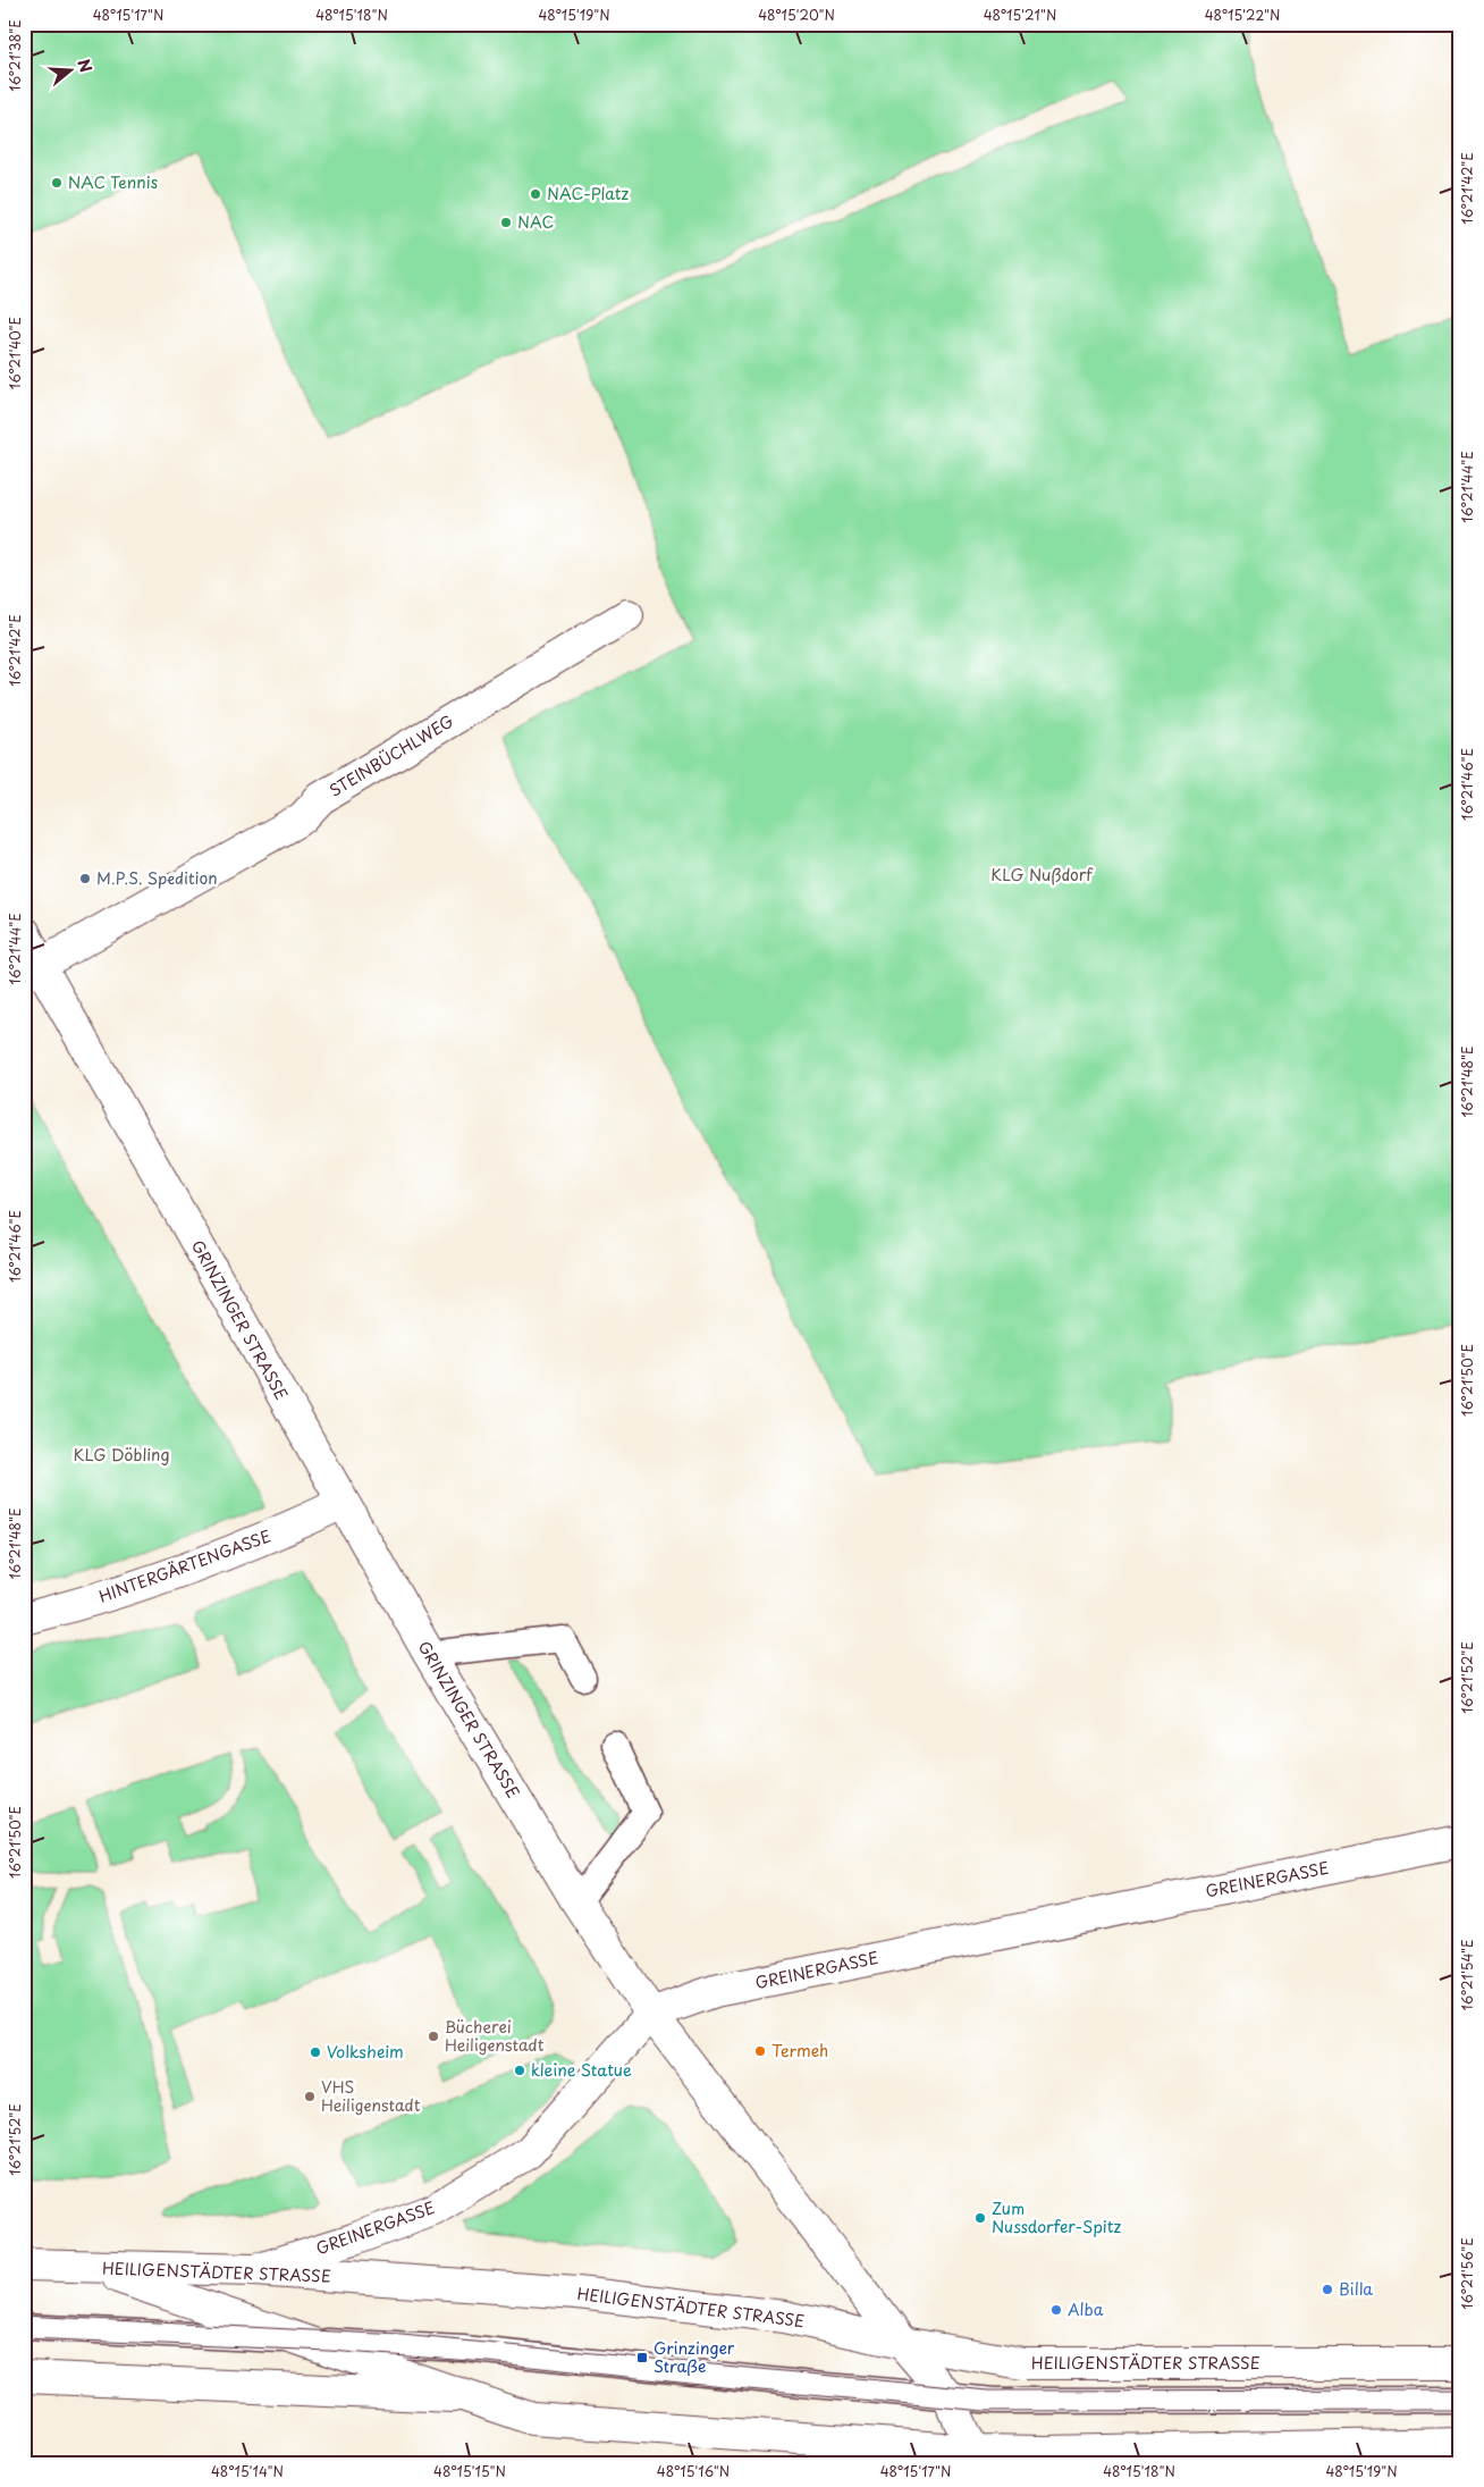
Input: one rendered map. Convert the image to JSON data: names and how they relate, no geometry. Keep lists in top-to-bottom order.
{
  "streets": {
    "street": [
      "STEINBÜCHLWEG",
      "GRINZINGER STRASSE",
      "HINTERGÄRTENGASSE",
      "GREINERGASSE",
      "HEILIGENSTÄDTER STRASSE"
    ]
  },
  "crossings": [
    ["STEINBÜCHLWEG", "GRINZINGER STRASSE"],
    ["GRINZINGER STRASSE", "HINTERGÄRTENGASSE"],
    ["GRINZINGER STRASSE", "GREINERGASSE"],
    ["GRINZINGER STRASSE", "HEILIGENSTÄDTER STRASSE"],
    ["GREINERGASSE", "HEILIGENSTÄDTER STRASSE"]
  ],
  "parks": ["KLG Nußdorf", "KLG Döbling"],
  "places": {
    "other": [
      "NAC Tennis",
      "NAC-Platz",
      "NAC",
      "M.P.S. Spedition",
      "Bücherei Heiligenstadt",
      "Termeh",
      "Volksheim",
      "kleine Statue",
      "VHS Heiligenstadt",
      "Zum Nussdorfer-Spitz",
      "Billa",
      "Alba"
    ],
    "transit": ["Grinzinger Straße"]
  },
  "north": "right",
  "coordinates": [
    "48°15'17\"N",
    "48°15'18\"N",
    "48°15'19\"N",
    "48°15'20\"N",
    "48°15'21\"N",
    "48°15'22\"N",
    "16°21'38\"E",
    "16°21'42\"E",
    "16°21'40\"E",
    "16°21'44\"E",
    "16°21'46\"E",
    "16°21'48\"E",
    "16°21'50\"E",
    "16°21'52\"E",
    "16°21'54\"E",
    "16°21'56\"E",
    "48°15'14\"N",
    "48°15'15\"N",
    "48°15'16\"N"
  ]
}
